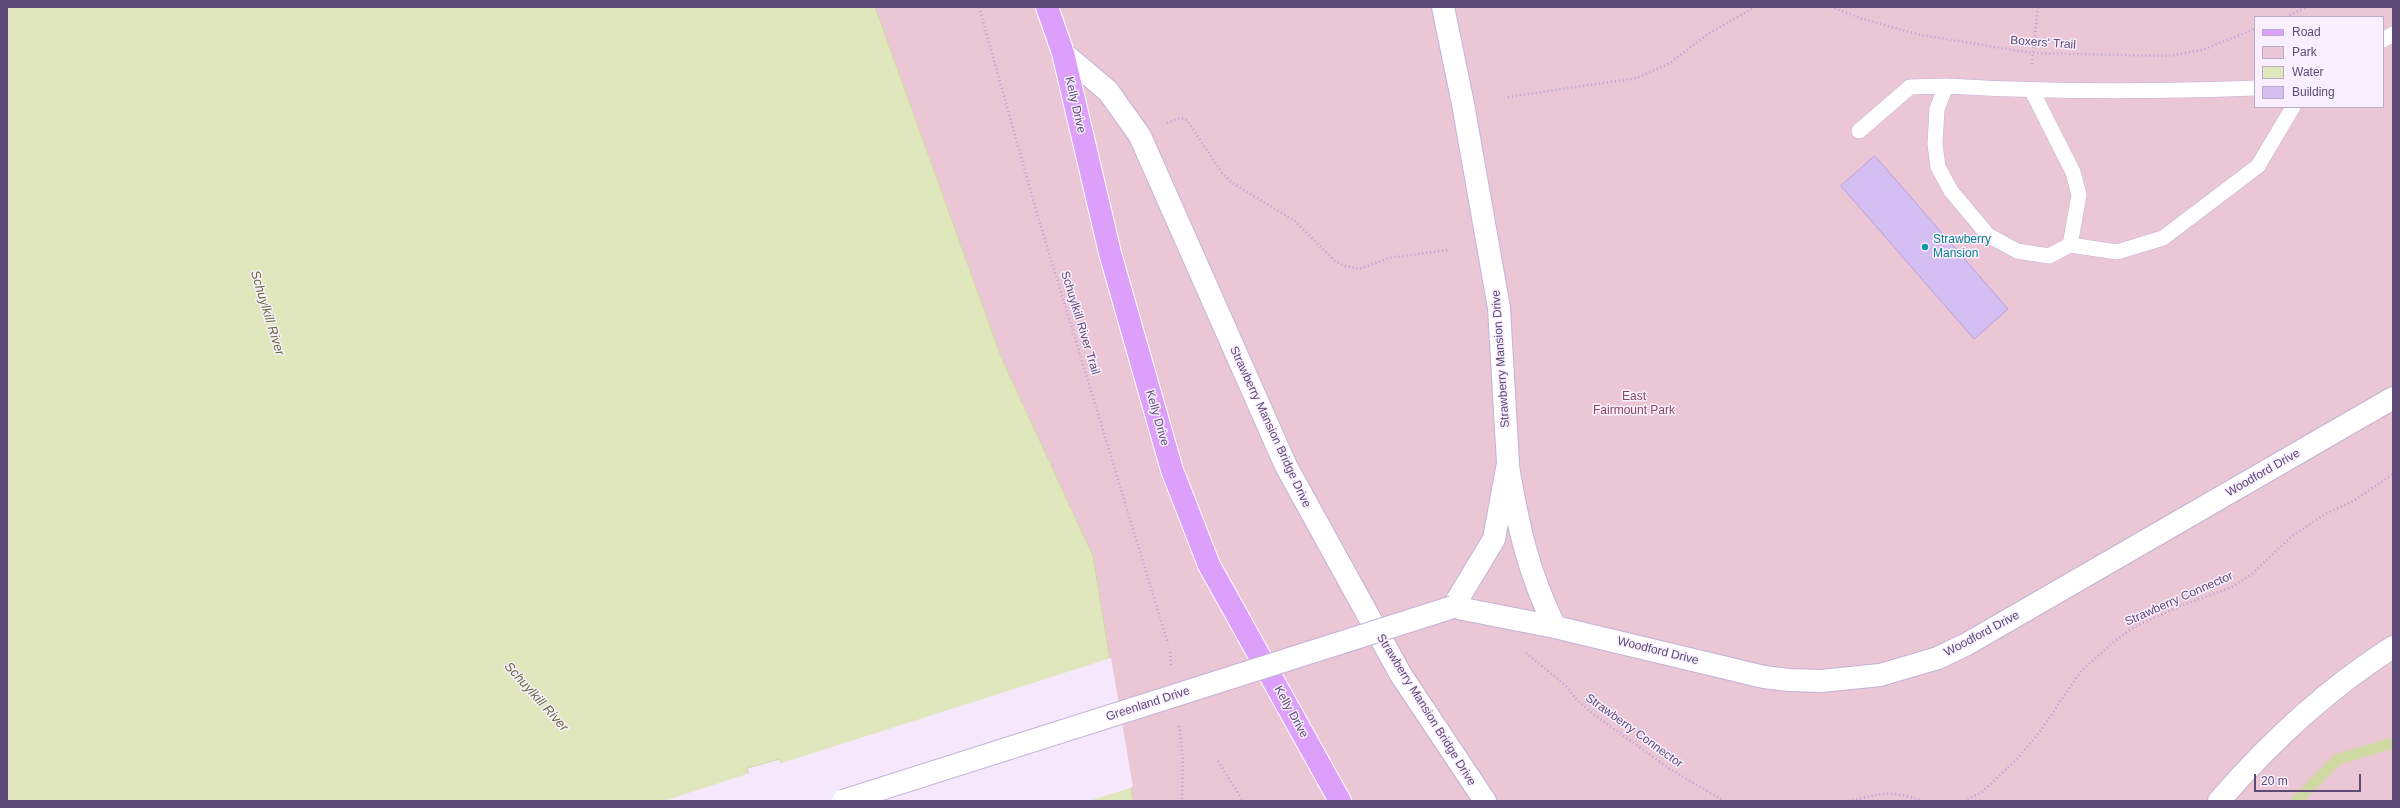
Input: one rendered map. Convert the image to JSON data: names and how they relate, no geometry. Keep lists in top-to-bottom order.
{
  "streets": {
    "main road": ["Kelly Drive"],
    "street": [
      "Strawberry Mansion Drive",
      "Strawberry Mansion Bridge Drive",
      "Woodford Drive",
      "Greenland Drive"
    ],
    "path": ["Boxers' Trail", "Schuylkill River Trail", "Strawberry Connector"]
  },
  "crossings": [
    ["Kelly Drive", "Strawberry Mansion Bridge Drive"],
    ["Strawberry Mansion Drive", "Woodford Drive"],
    ["Strawberry Mansion Drive", "Greenland Drive"],
    ["Woodford Drive", "Greenland Drive"]
  ],
  "water": ["Schuylkill River"],
  "parks": ["East Fairmount Park"],
  "places": ["Strawberry Mansion"],
  "legend": [
    "Road",
    "Park",
    "Water",
    "Building"
  ],
  "scale_bar": "20 m"
}
